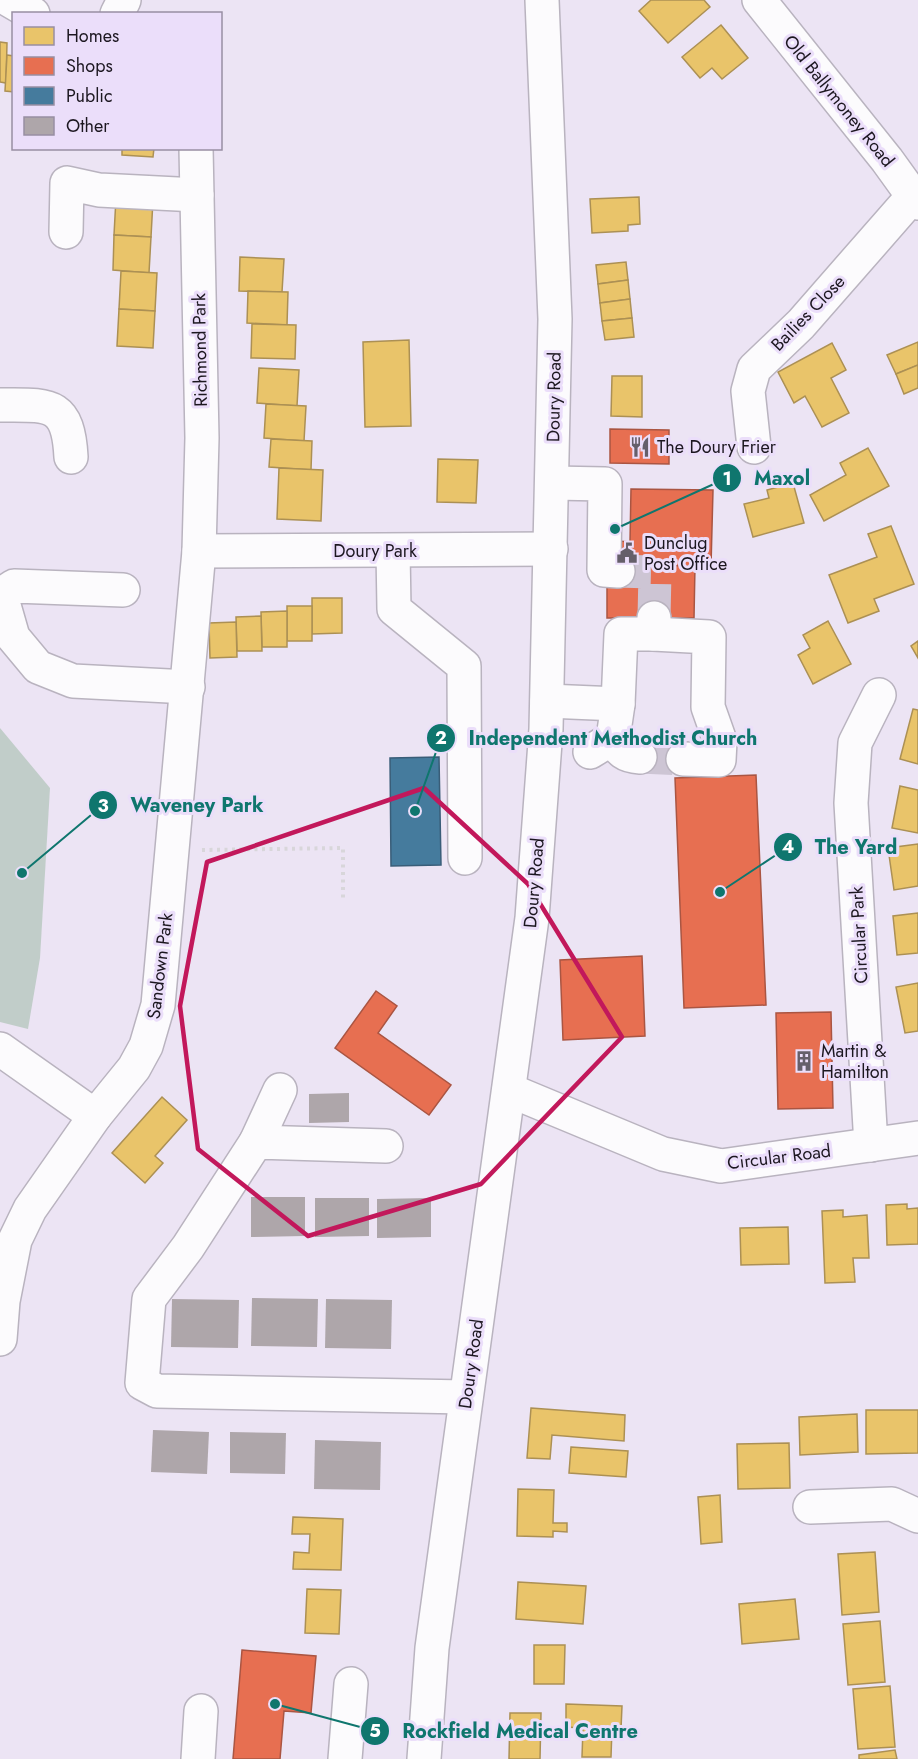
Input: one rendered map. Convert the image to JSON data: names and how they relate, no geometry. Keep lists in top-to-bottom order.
{
  "streets": {
    "street": [
      "Old Ballymoney Road",
      "Bailies Close",
      "Richmond Park",
      "Doury Road",
      "Doury Park",
      "Circular Park",
      "Sandown Park",
      "Circular Road"
    ]
  },
  "crossings": [
    ["Old Ballymoney Road", "Bailies Close"],
    ["Richmond Park", "Doury Park"],
    ["Richmond Park", "Sandown Park"],
    ["Doury Road", "Doury Park"],
    ["Doury Road", "Circular Road"],
    ["Doury Park", "Sandown Park"],
    ["Circular Park", "Circular Road"]
  ],
  "places": {
    "restaurant": ["The Doury Frier"],
    "other": [
      "Maxol",
      "Independent Methodist Church",
      "Waveney Park",
      "The Yard",
      "Rockfield Medical Centre"
    ],
    "public building": ["Dunclug Post Office"],
    "building": ["Martin & Hamilton"]
  },
  "legend": [
    "Homes",
    "Shops",
    "Public",
    "Other"
  ]
}
